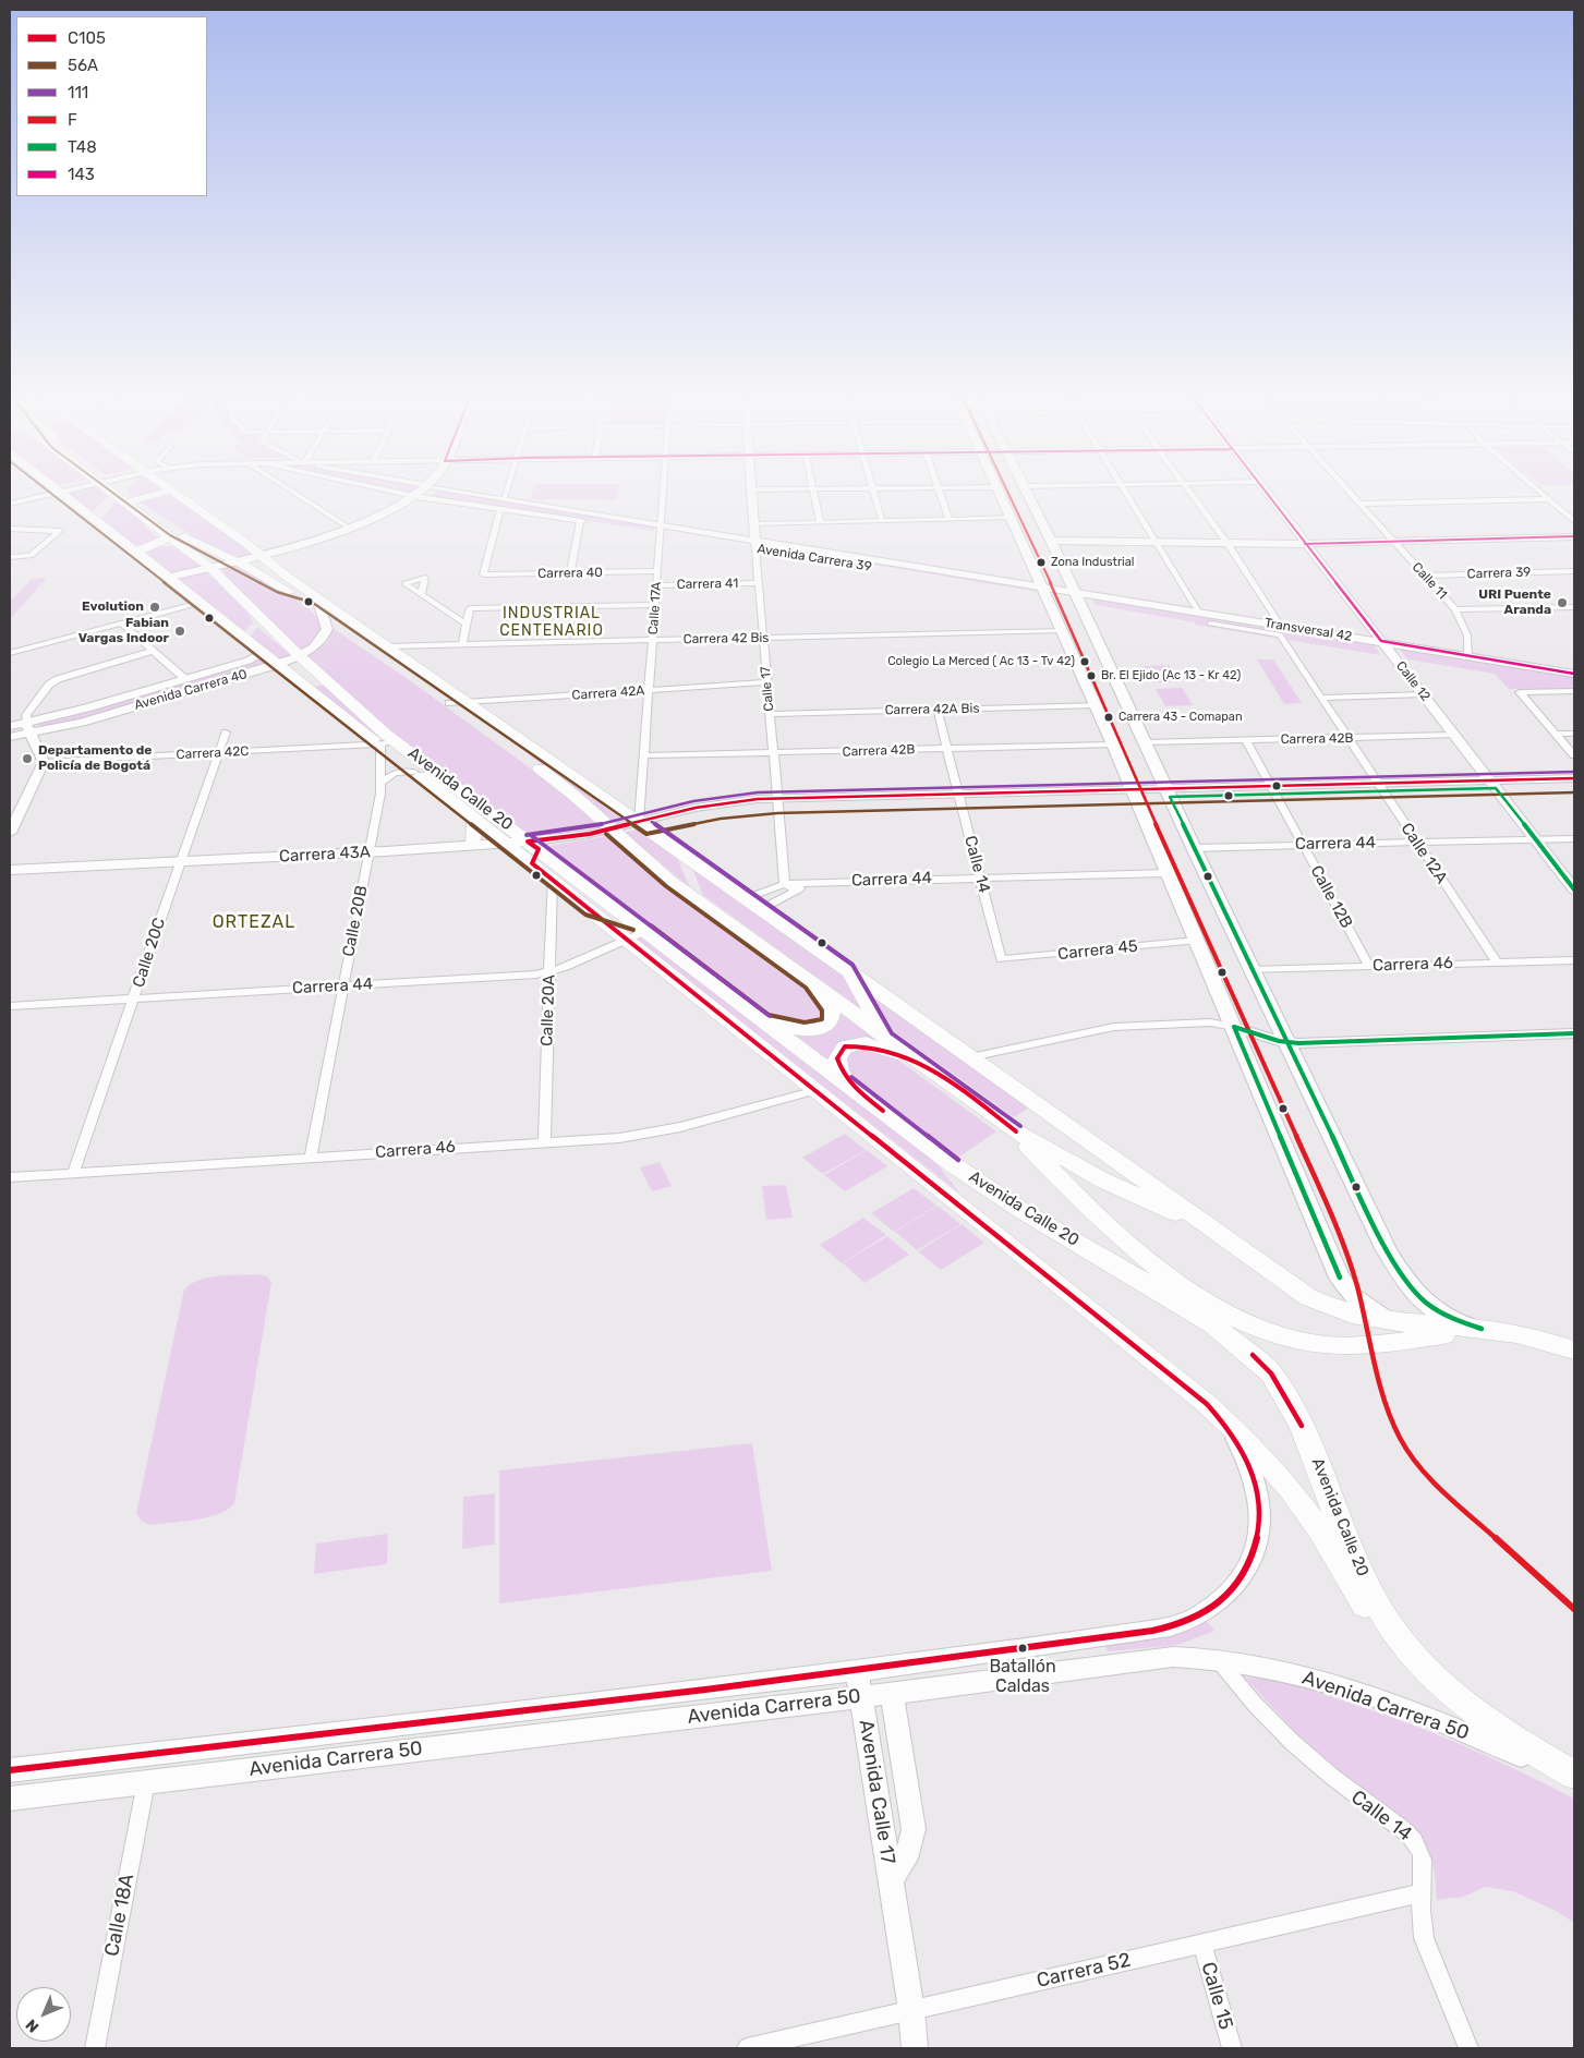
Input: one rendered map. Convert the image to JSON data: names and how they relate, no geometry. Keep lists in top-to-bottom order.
{
  "streets": {
    "highway": ["Avenida Calle 20"],
    "main road": ["Calle 12", "Avenida Carrera 40", "Avenida Carrera 50"],
    "street": [
      "Avenida Carrera 39",
      "Carrera 40",
      "Carrera 39",
      "Calle 11",
      "Carrera 41",
      "Calle 17A",
      "Transversal 42",
      "Carrera 42 Bis",
      "Calle 17",
      "Carrera 42A",
      "Carrera 42A Bis",
      "Carrera 42B",
      "Carrera 42C",
      "Carrera 44",
      "Calle 12A",
      "Carrera 43A",
      "Calle 14",
      "Calle 12B",
      "Calle 20B",
      "Carrera 45",
      "Calle 20C",
      "Carrera 46",
      "Calle 20A",
      "Avenida Calle 17",
      "Calle 18A",
      "Carrera 52",
      "Calle 15"
    ]
  },
  "crossings": [
    ["Avenida Carrera 39", "Carrera 40"],
    ["Avenida Carrera 39", "Calle 17A"],
    ["Avenida Carrera 39", "Transversal 42"],
    ["Avenida Carrera 39", "Calle 17"],
    ["Carrera 40", "Calle 17A"],
    ["Carrera 39", "Calle 11"],
    ["Calle 11", "Transversal 42"],
    ["Carrera 41", "Calle 17A"],
    ["Carrera 41", "Calle 17"],
    ["Calle 17A", "Carrera 42 Bis"],
    ["Calle 17A", "Carrera 42A"],
    ["Calle 17A", "Carrera 42B"],
    ["Calle 17A", "Carrera 43A"],
    ["Transversal 42", "Calle 12"],
    ["Transversal 42", "Calle 12A"],
    ["Carrera 42 Bis", "Calle 17"],
    ["Calle 12", "Carrera 42B"],
    ["Calle 12", "Carrera 44"],
    ["Calle 17", "Carrera 42A"],
    ["Calle 17", "Carrera 42A Bis"],
    ["Calle 17", "Carrera 42B"],
    ["Calle 17", "Carrera 44"],
    ["Calle 17", "Carrera 43A"],
    ["Avenida Carrera 40", "Avenida Calle 20"],
    ["Carrera 42A Bis", "Calle 14"],
    ["Carrera 42B", "Calle 12A"],
    ["Carrera 42B", "Calle 14"],
    ["Carrera 42B", "Calle 12B"],
    ["Carrera 42C", "Avenida Calle 20"],
    ["Carrera 42C", "Calle 20B"],
    ["Carrera 42C", "Calle 20C"],
    ["Avenida Calle 20", "Carrera 44"],
    ["Avenida Calle 20", "Carrera 43A"],
    ["Avenida Calle 20", "Calle 20B"],
    ["Avenida Calle 20", "Carrera 46"],
    ["Avenida Calle 20", "Calle 20A"],
    ["Avenida Calle 20", "Avenida Carrera 50"],
    ["Carrera 44", "Calle 12A"],
    ["Carrera 44", "Calle 14"],
    ["Carrera 44", "Calle 12B"],
    ["Carrera 44", "Calle 20B"],
    ["Carrera 44", "Calle 20C"],
    ["Carrera 44", "Calle 20A"],
    ["Calle 12A", "Carrera 46"],
    ["Carrera 43A", "Calle 20B"],
    ["Carrera 43A", "Calle 20C"],
    ["Calle 14", "Carrera 45"],
    ["Calle 14", "Avenida Carrera 50"],
    ["Calle 14", "Carrera 52"],
    ["Calle 12B", "Carrera 46"],
    ["Calle 20B", "Carrera 46"],
    ["Calle 20C", "Carrera 46"],
    ["Carrera 46", "Calle 20A"],
    ["Avenida Carrera 50", "Avenida Calle 17"],
    ["Avenida Carrera 50", "Calle 18A"],
    ["Avenida Calle 17", "Carrera 52"],
    ["Carrera 52", "Calle 15"]
  ],
  "districts": ["INDUSTRIAL CENTENARIO", "ORTEZAL"],
  "places": [
    "Zona Industrial",
    "URI Puente Aranda",
    "Evolution",
    "Fabian Vargas Indoor",
    "Colegio La Merced ( Ac 13 - Tv 42)",
    "Br. El Ejido (Ac 13 - Kr 42)",
    "Carrera 43 - Comapan",
    "Departamento de Policía de Bogotá",
    "Batallón Caldas"
  ],
  "lines": [
    "transit line 56A",
    "transit line F",
    "transit line 143",
    "transit line 111",
    "transit line C105",
    "transit line T48"
  ],
  "legend": [
    "C105",
    "56A",
    "111",
    "F",
    "T48",
    "143"
  ],
  "north": "bottom left"
}
